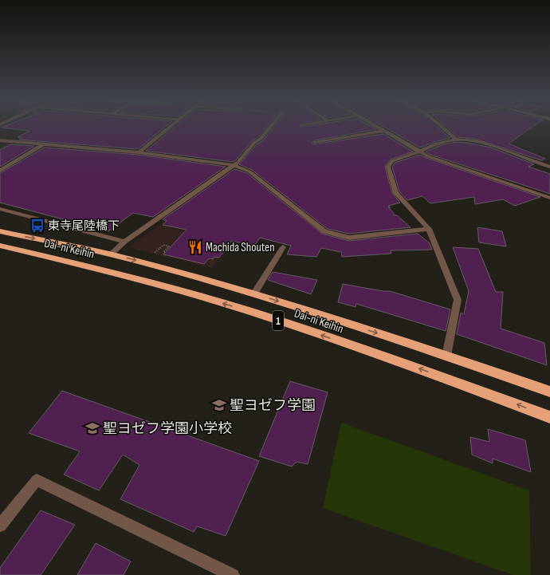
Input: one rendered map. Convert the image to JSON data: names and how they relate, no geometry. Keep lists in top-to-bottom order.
{
  "streets": {
    "highway": ["Dai-ni Keihin", "1"]
  },
  "places": {
    "bus stop": ["東寺尾陸橋下"],
    "restaurant": ["Machida Shouten"],
    "school or university": ["聖ヨゼフ学園", "聖ヨゼフ学園小学校"]
  }
}
